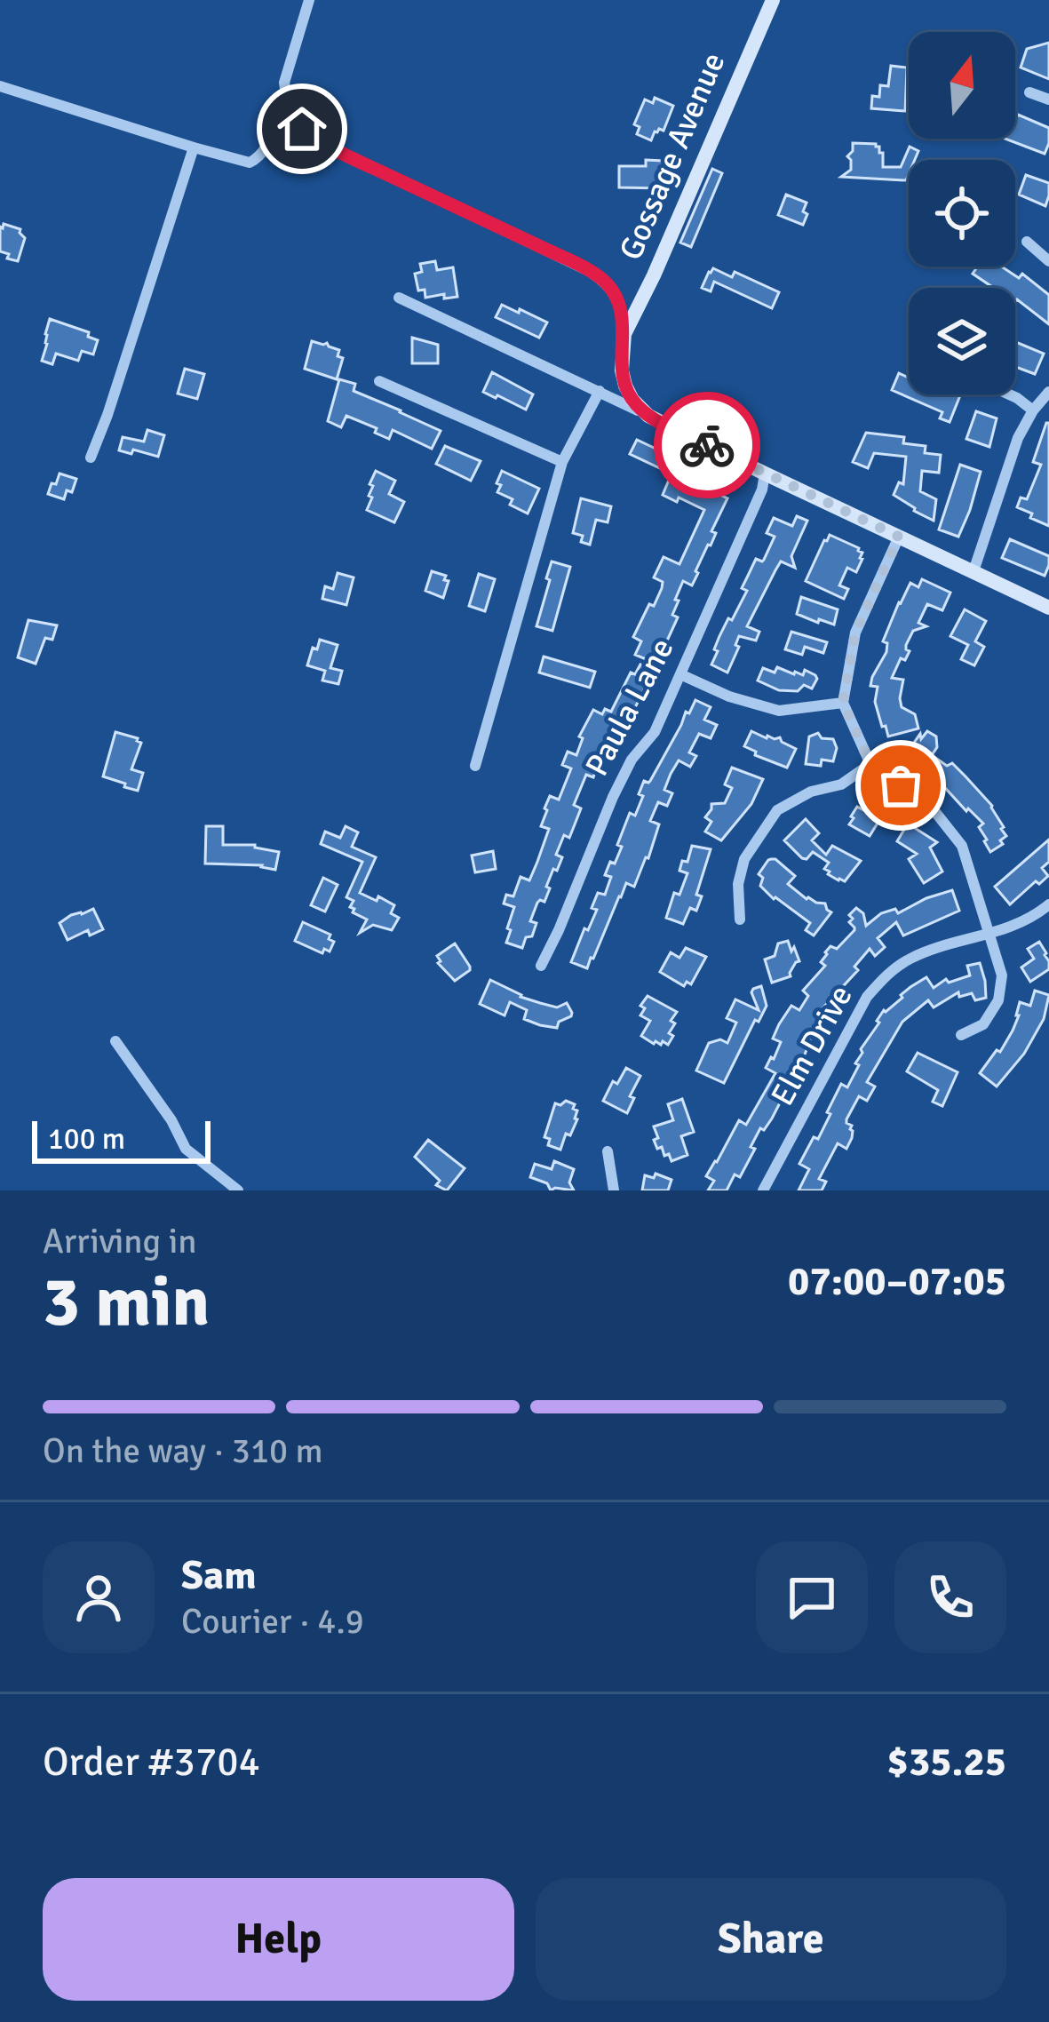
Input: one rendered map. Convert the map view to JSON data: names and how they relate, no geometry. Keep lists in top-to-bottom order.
{
  "streets": {
    "street": ["Gossage Avenue", "Paula Lane", "Elm Drive"]
  },
  "scale_bar": "100 m",
  "north": "top",
  "page": {
    "scale": "100 m",
    "heading": ["3 min", "Arriving in", "07:00–07:05"],
    "panel": [
      "Sam",
      "Courier · 4.9",
      "Order #3704",
      "$35.25"
    ],
    "bar": "On the way · 310 m",
    "buttons": ["Help", "Share"]
  }
}
